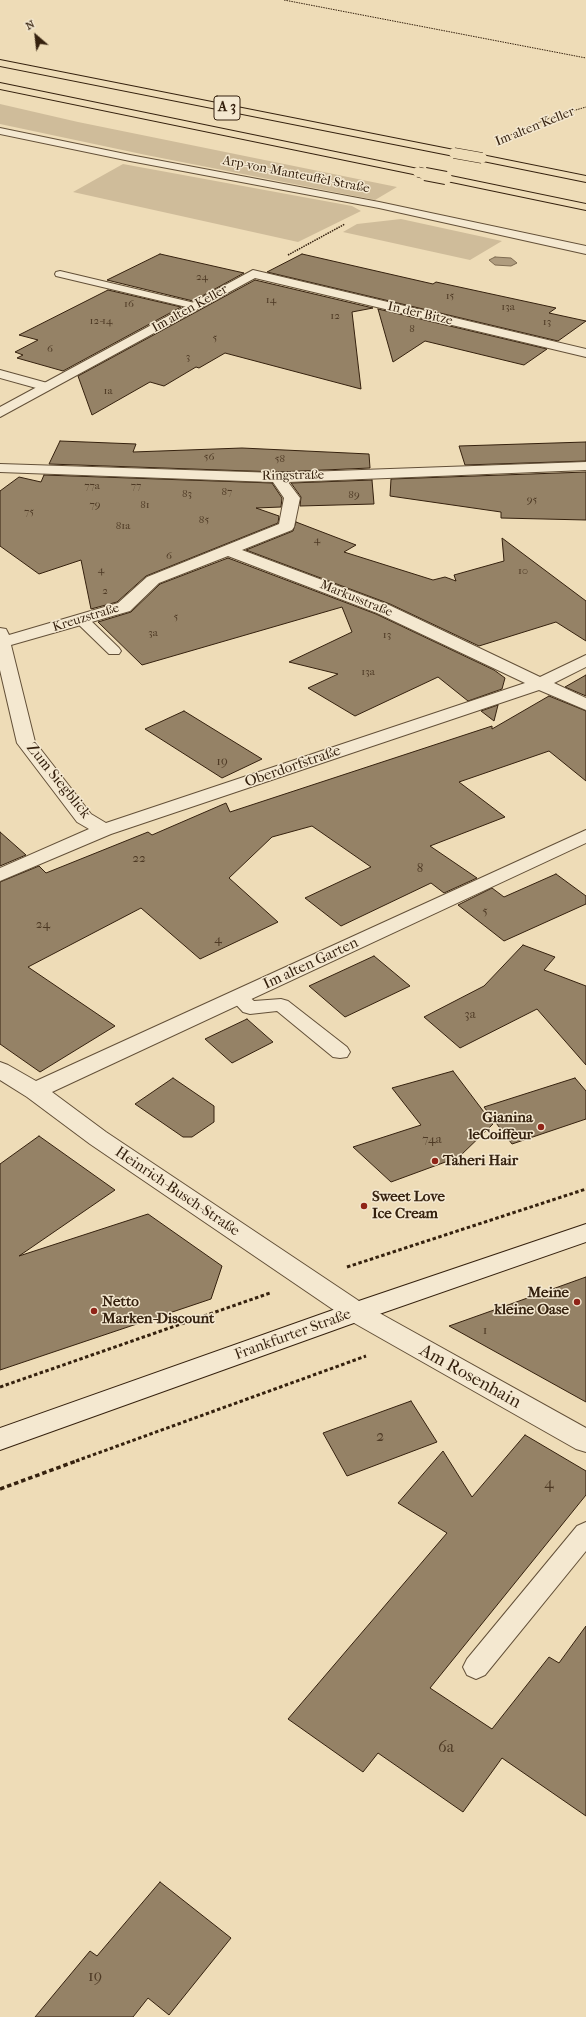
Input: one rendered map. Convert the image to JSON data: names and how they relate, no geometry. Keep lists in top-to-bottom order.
{
  "streets": {
    "highway": ["A 3"],
    "street": [
      "Im alten Keller",
      "Arp-von-Manteuffel-Straße",
      "In der Bitze",
      "Ringstraße",
      "Markusstraße",
      "Kreuzstraße",
      "Oberdorfstraße",
      "Zum Siegblick",
      "Im alten Garten",
      "Heinrich-Busch-Straße",
      "Frankfurter Straße",
      "Am Rosenhain"
    ]
  },
  "crossings": [
    ["Im alten Keller", "In der Bitze"],
    ["Markusstraße", "Kreuzstraße"],
    ["Markusstraße", "Oberdorfstraße"],
    ["Kreuzstraße", "Zum Siegblick"],
    ["Oberdorfstraße", "Zum Siegblick"],
    ["Im alten Garten", "Heinrich-Busch-Straße"],
    ["Heinrich-Busch-Straße", "Frankfurter Straße"],
    ["Heinrich-Busch-Straße", "Am Rosenhain"],
    ["Frankfurter Straße", "Am Rosenhain"]
  ],
  "places": [
    "Gianina leCoiffeur",
    "Taheri Hair",
    "Sweet Love Ice Cream",
    "Meine kleine Oase",
    "Netto Marken-Discount"
  ],
  "house_numbers": [
    "24",
    "15",
    "14",
    "16",
    "13a",
    "12",
    "12-14",
    "13",
    "8",
    "5",
    "6",
    "3",
    "1a",
    "56",
    "58",
    "77a",
    "77",
    "87",
    "83",
    "89",
    "95",
    "79",
    "81",
    "75",
    "85",
    "81a",
    "4",
    "6",
    "4",
    "10",
    "2",
    "5",
    "3a",
    "13",
    "13a",
    "19",
    "22",
    "8",
    "5",
    "24",
    "4",
    "3a",
    "74a",
    "1",
    "2",
    "4",
    "6a",
    "19"
  ],
  "north": "top left"
}
